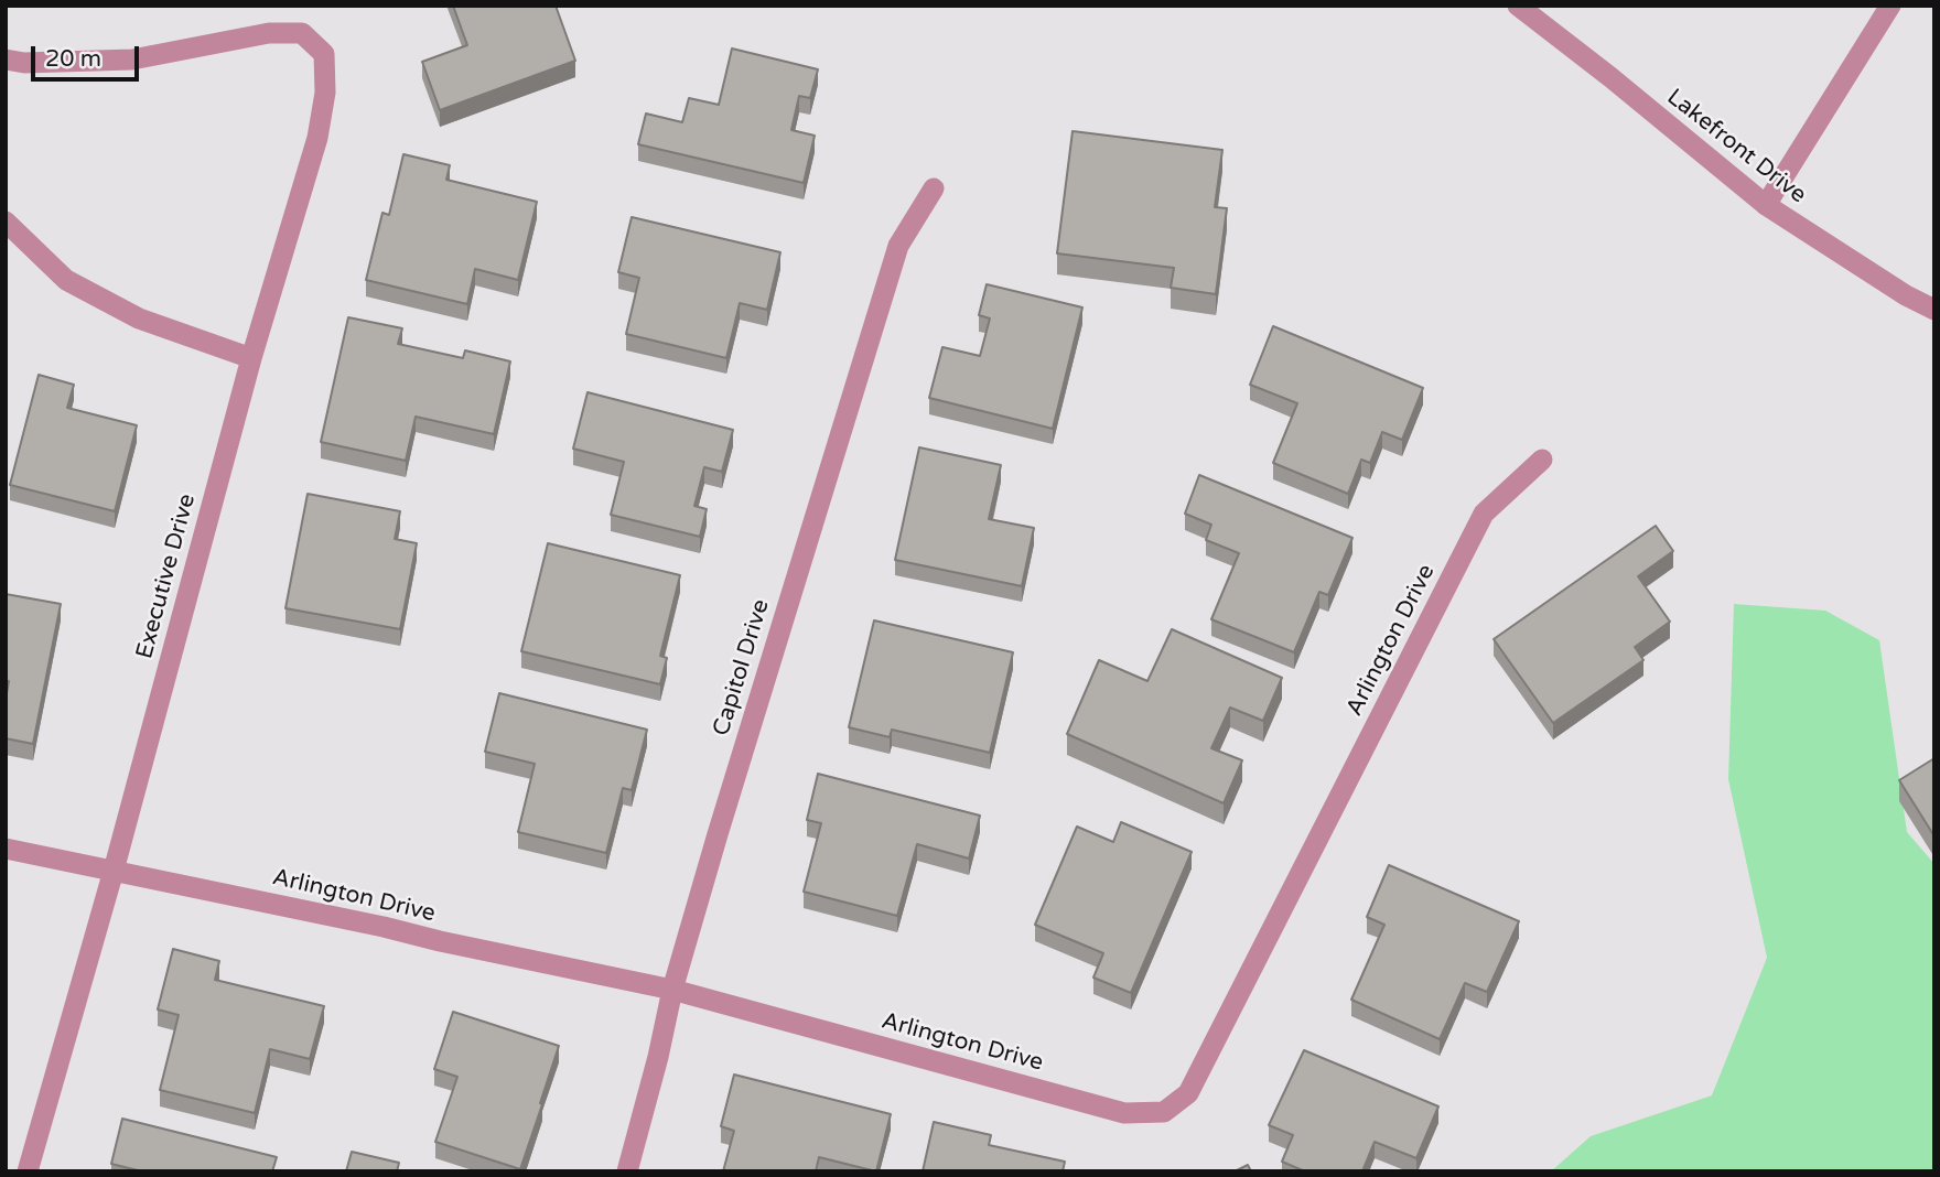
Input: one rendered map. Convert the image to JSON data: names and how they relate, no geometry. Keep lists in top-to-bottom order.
{
  "streets": {
    "street": [
      "Lakefront Drive",
      "Executive Drive",
      "Arlington Drive",
      "Capitol Drive"
    ]
  },
  "crossings": [
    ["Executive Drive", "Arlington Drive"],
    ["Arlington Drive", "Capitol Drive"]
  ],
  "scale_bar": "20 m"
}
